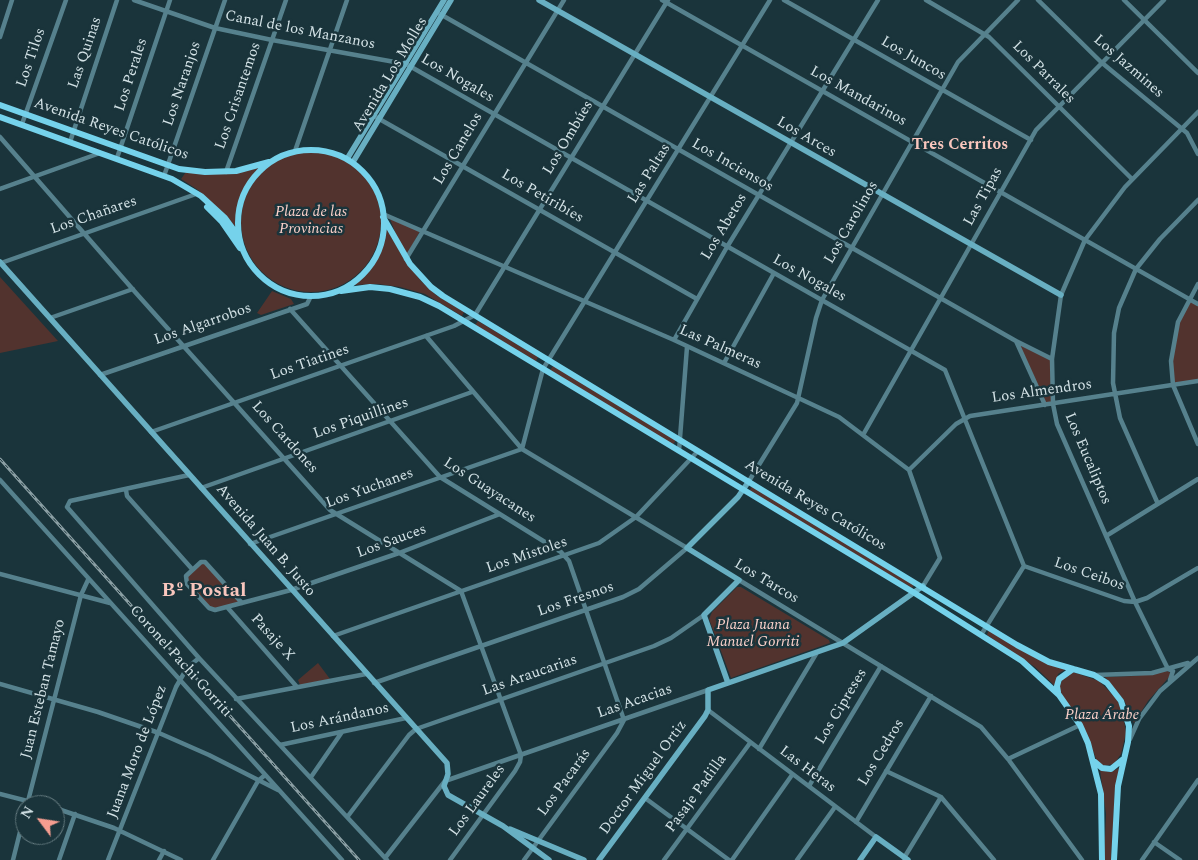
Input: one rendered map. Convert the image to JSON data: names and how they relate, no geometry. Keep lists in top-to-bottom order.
{
  "streets": {
    "main road": ["Avenida Reyes Católicos"],
    "street": [
      "Canal de los Manzanos",
      "Las Quinas",
      "Los Tilos",
      "Los Juncos",
      "Los Jazmines",
      "Los Parrales",
      "Los Perales",
      "Avenida Los Molles",
      "Los Nogales",
      "Los Naranjos",
      "Los Crisantemos",
      "Los Mandarinos",
      "Los Ombúes",
      "Los Arces",
      "Los Canelos",
      "Los Inciensos",
      "Las Paltas",
      "Los Petiribíes",
      "Las Tipas",
      "Los Chañares",
      "Los Carolinos",
      "Los Abetos",
      "Los Algarrobos",
      "Las Palmeras",
      "Los Tiatines",
      "Los Almendros",
      "Los Piquillines",
      "Los Cardones",
      "Los Eucaliptos",
      "Los Yuchanes",
      "Los Guayacanes",
      "Avenida Juan B. Justo",
      "Los Sauces",
      "Los Mistoles",
      "Los Ceibos",
      "Los Tarcos",
      "Los Fresnos",
      "Pasaje X",
      "Coronel Pachi Gorriti",
      "Las Araucarias",
      "Juan Esteban Tamayo",
      "Las Acacias",
      "Los Cipreses",
      "Los Arándanos",
      "Juana Moro de López",
      "Los Cedros",
      "Las Heras",
      "Doctor Miguel Ortiz",
      "Los Pacarás",
      "Pasaje Padilla",
      "Los Laureles"
    ]
  },
  "crossings": [
    ["Canal de los Manzanos", "Los Perales"],
    ["Canal de los Manzanos", "Avenida Los Molles"],
    ["Canal de los Manzanos", "Los Nogales"],
    ["Canal de los Manzanos", "Los Naranjos"],
    ["Canal de los Manzanos", "Los Crisantemos"],
    ["Las Quinas", "Avenida Reyes Católicos"],
    ["Los Tilos", "Avenida Reyes Católicos"],
    ["Los Juncos", "Las Tipas"],
    ["Los Juncos", "Los Carolinos"],
    ["Los Juncos", "Los Abetos"],
    ["Los Jazmines", "Las Tipas"],
    ["Los Jazmines", "Los Eucaliptos"],
    ["Los Parrales", "Las Tipas"],
    ["Los Parrales", "Los Carolinos"],
    ["Los Parrales", "Los Eucaliptos"],
    ["Los Perales", "Avenida Reyes Católicos"],
    ["Avenida Los Molles", "Los Nogales"],
    ["Avenida Los Molles", "Avenida Reyes Católicos"],
    ["Avenida Los Molles", "Los Inciensos"],
    ["Avenida Los Molles", "Los Petiribíes"],
    ["Avenida Los Molles", "Los Algarrobos"],
    ["Avenida Los Molles", "Las Palmeras"],
    ["Los Nogales", "Los Ombúes"],
    ["Los Nogales", "Los Canelos"],
    ["Los Nogales", "Las Paltas"],
    ["Los Nogales", "Las Tipas"],
    ["Los Nogales", "Los Carolinos"],
    ["Los Nogales", "Los Abetos"],
    ["Los Nogales", "Los Almendros"],
    ["Los Nogales", "Los Ceibos"],
    ["Los Naranjos", "Avenida Reyes Católicos"],
    ["Los Crisantemos", "Avenida Reyes Católicos"],
    ["Los Mandarinos", "Los Ombúes"],
    ["Los Mandarinos", "Las Paltas"],
    ["Los Mandarinos", "Las Tipas"],
    ["Los Mandarinos", "Los Carolinos"],
    ["Los Mandarinos", "Los Abetos"],
    ["Los Mandarinos", "Los Eucaliptos"],
    ["Avenida Reyes Católicos", "Los Ombúes"],
    ["Avenida Reyes Católicos", "Los Canelos"],
    ["Avenida Reyes Católicos", "Las Paltas"],
    ["Avenida Reyes Católicos", "Los Chañares"],
    ["Avenida Reyes Católicos", "Los Carolinos"],
    ["Avenida Reyes Católicos", "Los Algarrobos"],
    ["Avenida Reyes Católicos", "Las Palmeras"],
    ["Avenida Reyes Católicos", "Los Tiatines"],
    ["Avenida Reyes Católicos", "Los Mistoles"],
    ["Avenida Reyes Católicos", "Los Fresnos"],
    ["Avenida Reyes Católicos", "Las Acacias"],
    ["Los Ombúes", "Los Arces"],
    ["Los Ombúes", "Los Inciensos"],
    ["Los Ombúes", "Los Petiribíes"],
    ["Los Ombúes", "Las Palmeras"],
    ["Los Ombúes", "Los Tiatines"],
    ["Los Arces", "Los Canelos"],
    ["Los Arces", "Las Paltas"],
    ["Los Arces", "Las Tipas"],
    ["Los Arces", "Los Carolinos"],
    ["Los Arces", "Los Abetos"],
    ["Los Arces", "Los Eucaliptos"],
    ["Los Canelos", "Los Inciensos"],
    ["Los Canelos", "Los Petiribíes"],
    ["Los Canelos", "Las Palmeras"],
    ["Los Inciensos", "Las Paltas"],
    ["Los Inciensos", "Las Tipas"],
    ["Los Inciensos", "Los Carolinos"],
    ["Los Inciensos", "Los Abetos"],
    ["Los Inciensos", "Los Eucaliptos"],
    ["Las Paltas", "Los Petiribíes"],
    ["Las Paltas", "Las Palmeras"],
    ["Los Petiribíes", "Los Abetos"],
    ["Las Tipas", "Las Palmeras"],
    ["Los Chañares", "Los Cardones"],
    ["Los Chañares", "Avenida Juan B. Justo"],
    ["Los Carolinos", "Las Palmeras"],
    ["Los Carolinos", "Los Fresnos"],
    ["Los Abetos", "Las Palmeras"],
    ["Los Algarrobos", "Las Palmeras"],
    ["Los Algarrobos", "Los Cardones"],
    ["Los Algarrobos", "Los Guayacanes"],
    ["Los Algarrobos", "Avenida Juan B. Justo"],
    ["Los Tiatines", "Los Cardones"],
    ["Los Tiatines", "Los Guayacanes"],
    ["Los Tiatines", "Avenida Juan B. Justo"],
    ["Los Tiatines", "Los Tarcos"],
    ["Los Almendros", "Los Eucaliptos"],
    ["Los Piquillines", "Los Cardones"],
    ["Los Piquillines", "Los Guayacanes"],
    ["Los Piquillines", "Avenida Juan B. Justo"],
    ["Los Piquillines", "Los Tarcos"],
    ["Los Cardones", "Los Yuchanes"],
    ["Los Cardones", "Los Sauces"],
    ["Los Cardones", "Los Mistoles"],
    ["Los Eucaliptos", "Los Ceibos"],
    ["Los Yuchanes", "Los Guayacanes"],
    ["Los Yuchanes", "Avenida Juan B. Justo"],
    ["Los Yuchanes", "Los Tarcos"],
    ["Los Guayacanes", "Los Sauces"],
    ["Los Guayacanes", "Los Mistoles"],
    ["Avenida Juan B. Justo", "Los Sauces"],
    ["Avenida Juan B. Justo", "Los Mistoles"],
    ["Avenida Juan B. Justo", "Los Fresnos"],
    ["Avenida Juan B. Justo", "Las Araucarias"],
    ["Avenida Juan B. Justo", "Las Acacias"],
    ["Avenida Juan B. Justo", "Los Arándanos"],
    ["Avenida Juan B. Justo", "Los Pacarás"],
    ["Avenida Juan B. Justo", "Los Laureles"],
    ["Los Sauces", "Pasaje X"],
    ["Los Mistoles", "Los Tarcos"],
    ["Los Tarcos", "Los Fresnos"],
    ["Los Tarcos", "Las Araucarias"],
    ["Los Tarcos", "Las Acacias"],
    ["Los Tarcos", "Los Cipreses"],
    ["Los Tarcos", "Los Cedros"],
    ["Coronel Pachi Gorriti", "Las Araucarias"],
    ["Coronel Pachi Gorriti", "Juan Esteban Tamayo"],
    ["Coronel Pachi Gorriti", "Los Arándanos"],
    ["Coronel Pachi Gorriti", "Juana Moro de López"],
    ["Las Acacias", "Los Pacarás"],
    ["Las Acacias", "Los Laureles"],
    ["Los Cipreses", "Las Heras"],
    ["Los Cedros", "Las Heras"],
    ["Las Heras", "Doctor Miguel Ortiz"],
    ["Las Heras", "Pasaje Padilla"]
  ],
  "districts": ["Tres Cerritos", "Bº Postal"],
  "parks": ["Plaza de las Provincias", "Plaza Juana Manuel Gorriti", "Plaza Árabe"],
  "north": "top left"
}
